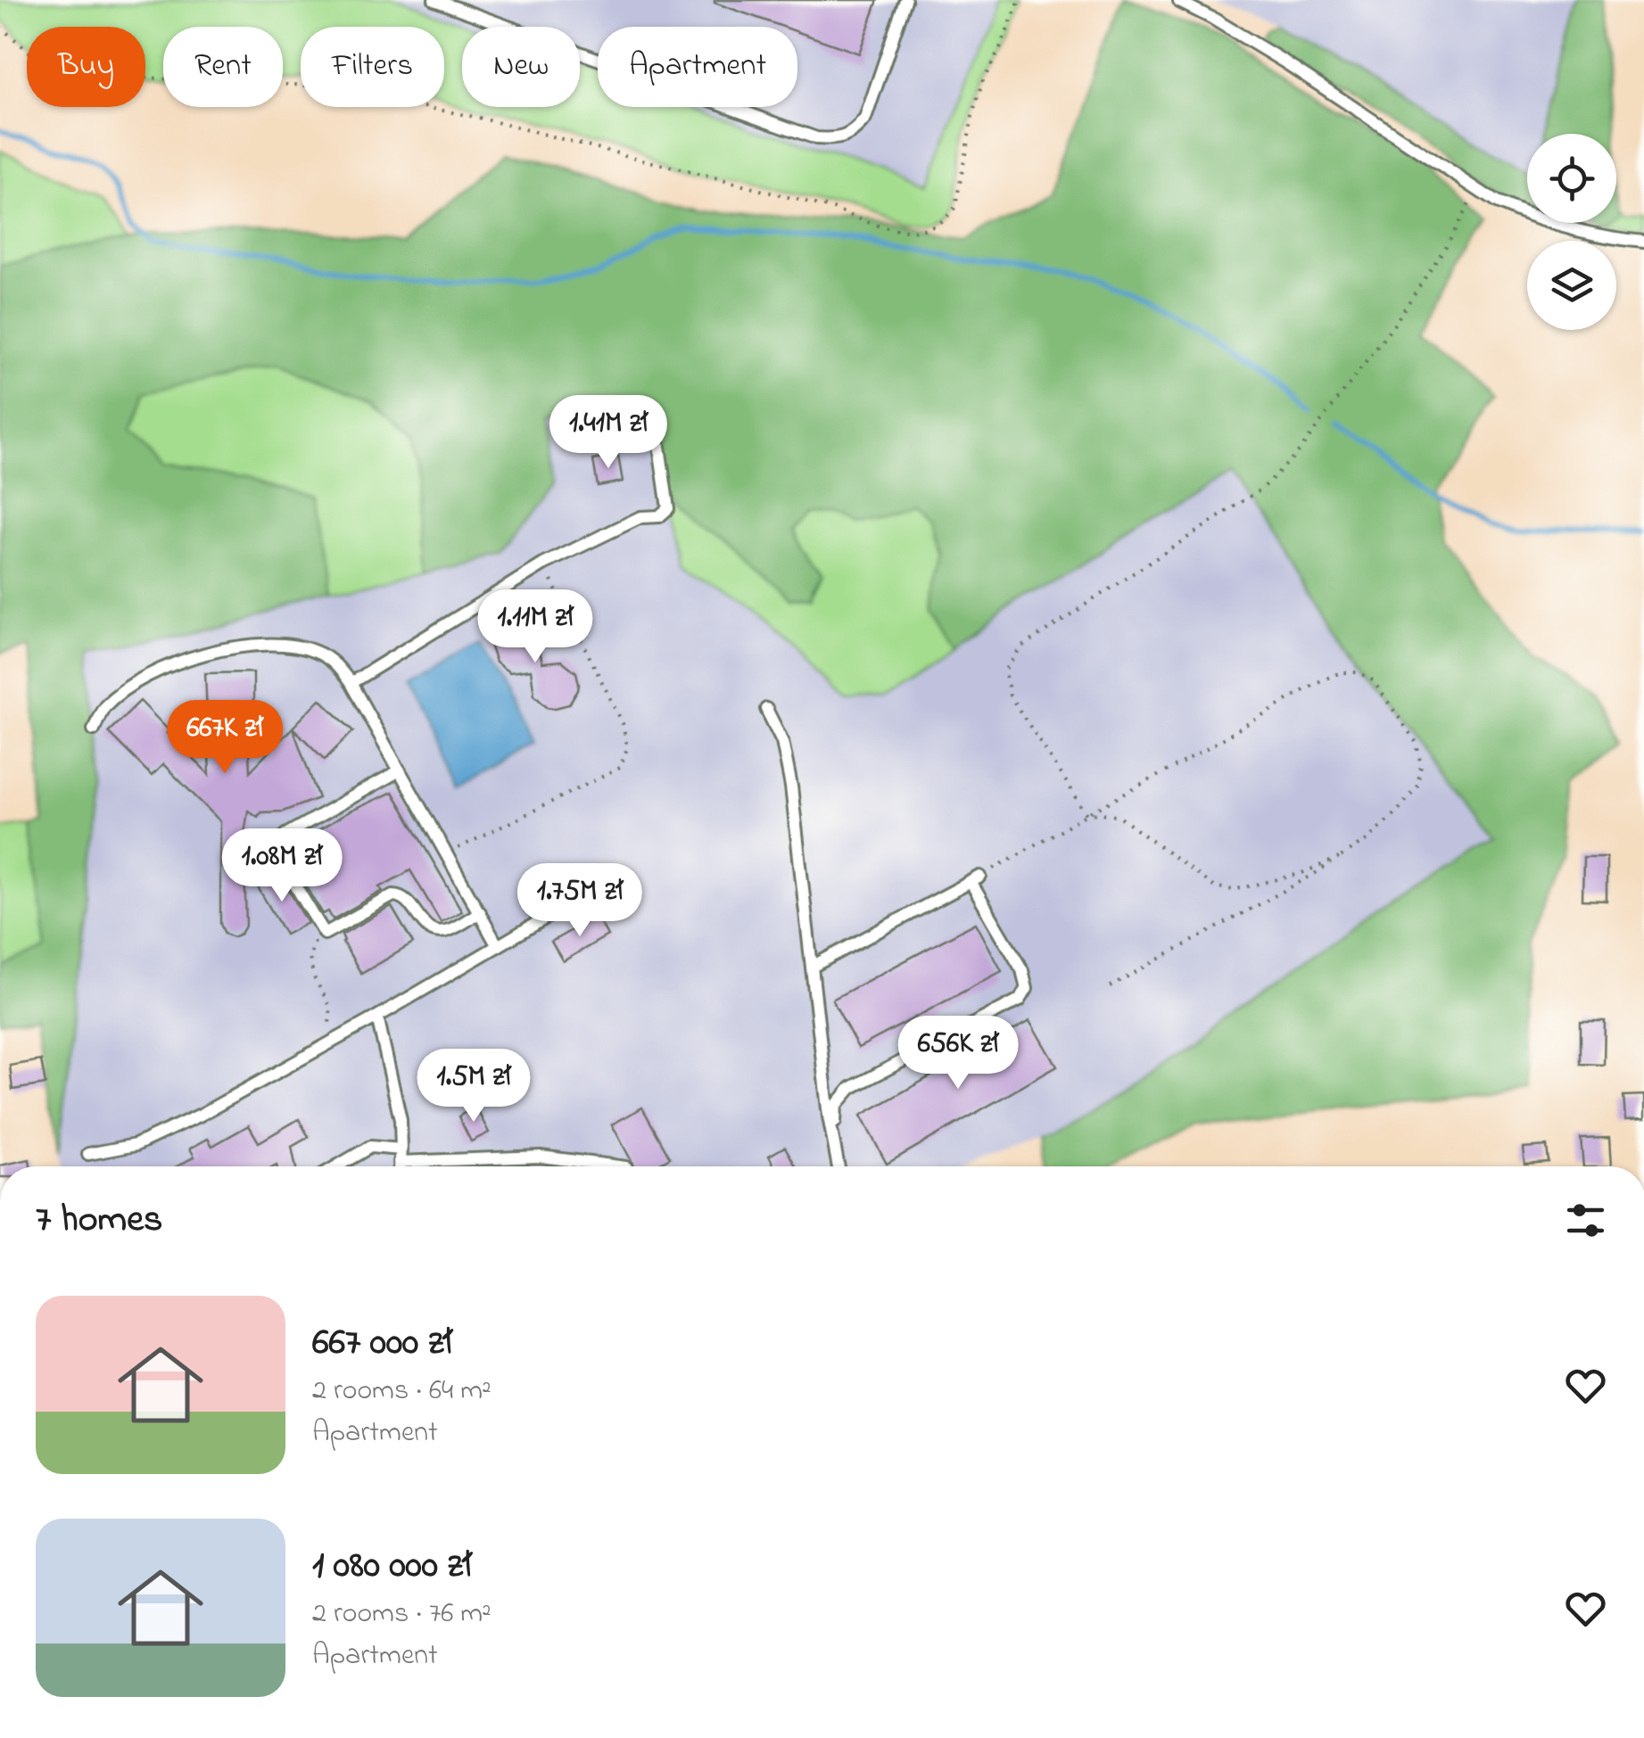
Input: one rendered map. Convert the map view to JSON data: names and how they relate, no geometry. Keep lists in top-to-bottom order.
{
  "page": {
    "chip": [
      "Buy",
      "Rent",
      "Filters",
      "New",
      "Apartment"
    ],
    "price": [
      "1.41M zł",
      "1.11M zł",
      "667K zł",
      "1.08M zł",
      "1.75M zł",
      "656K zł",
      "1.5M zł"
    ],
    "heading": "7 homes",
    "list": [
      {
        "name": "667 000 zł",
        "note": "2 rooms · 64 m² · Apartment"
      },
      {
        "name": "1 080 000 zł",
        "note": "2 rooms · 76 m² · Apartment"
      }
    ]
  }
}
